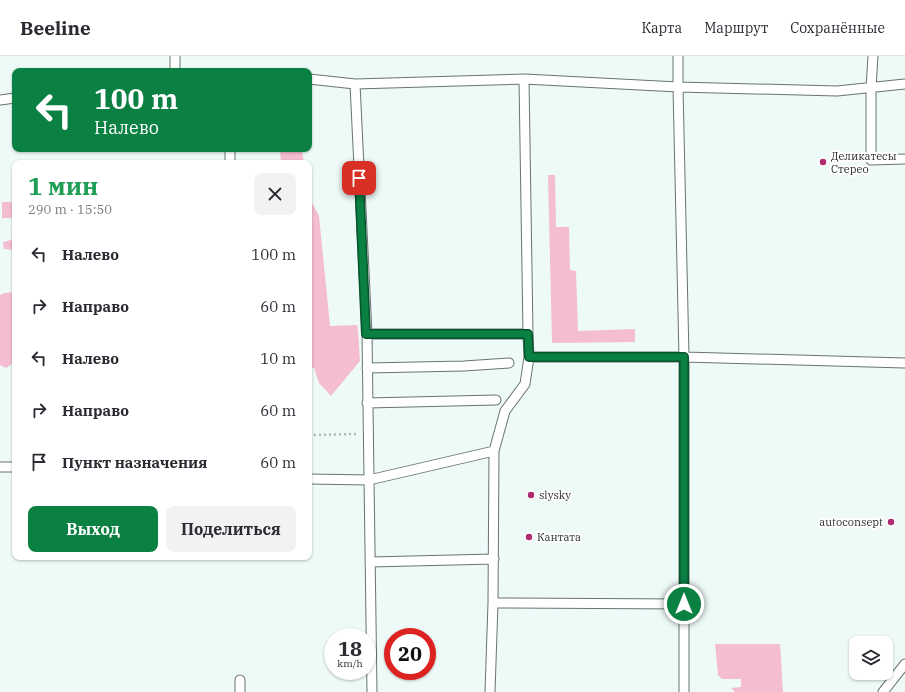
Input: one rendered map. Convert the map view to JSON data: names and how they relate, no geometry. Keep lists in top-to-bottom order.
{
  "places": [
    "Деликатесы Стерео",
    "slysky",
    "autoconsept",
    "Кантата"
  ],
  "page": {
    "header": "Beeline",
    "nav": ["Карта", "Маршрут", "Сохранённые"],
    "turn": ["100 m", "Налево"],
    "heading": ["1 мин", "290 m · 15:50"],
    "list": [
      {
        "name": "Налево",
        "value": "100 m"
      },
      {
        "name": "Направо",
        "value": "60 m"
      },
      {
        "name": "Налево",
        "value": "10 m"
      },
      {
        "name": "Направо",
        "value": "60 m"
      },
      {
        "name": "Пункт назначения",
        "value": "60 m"
      }
    ],
    "buttons": ["Выход", "Поделиться"],
    "speed": "18 km/h",
    "limit": "20"
  }
}
